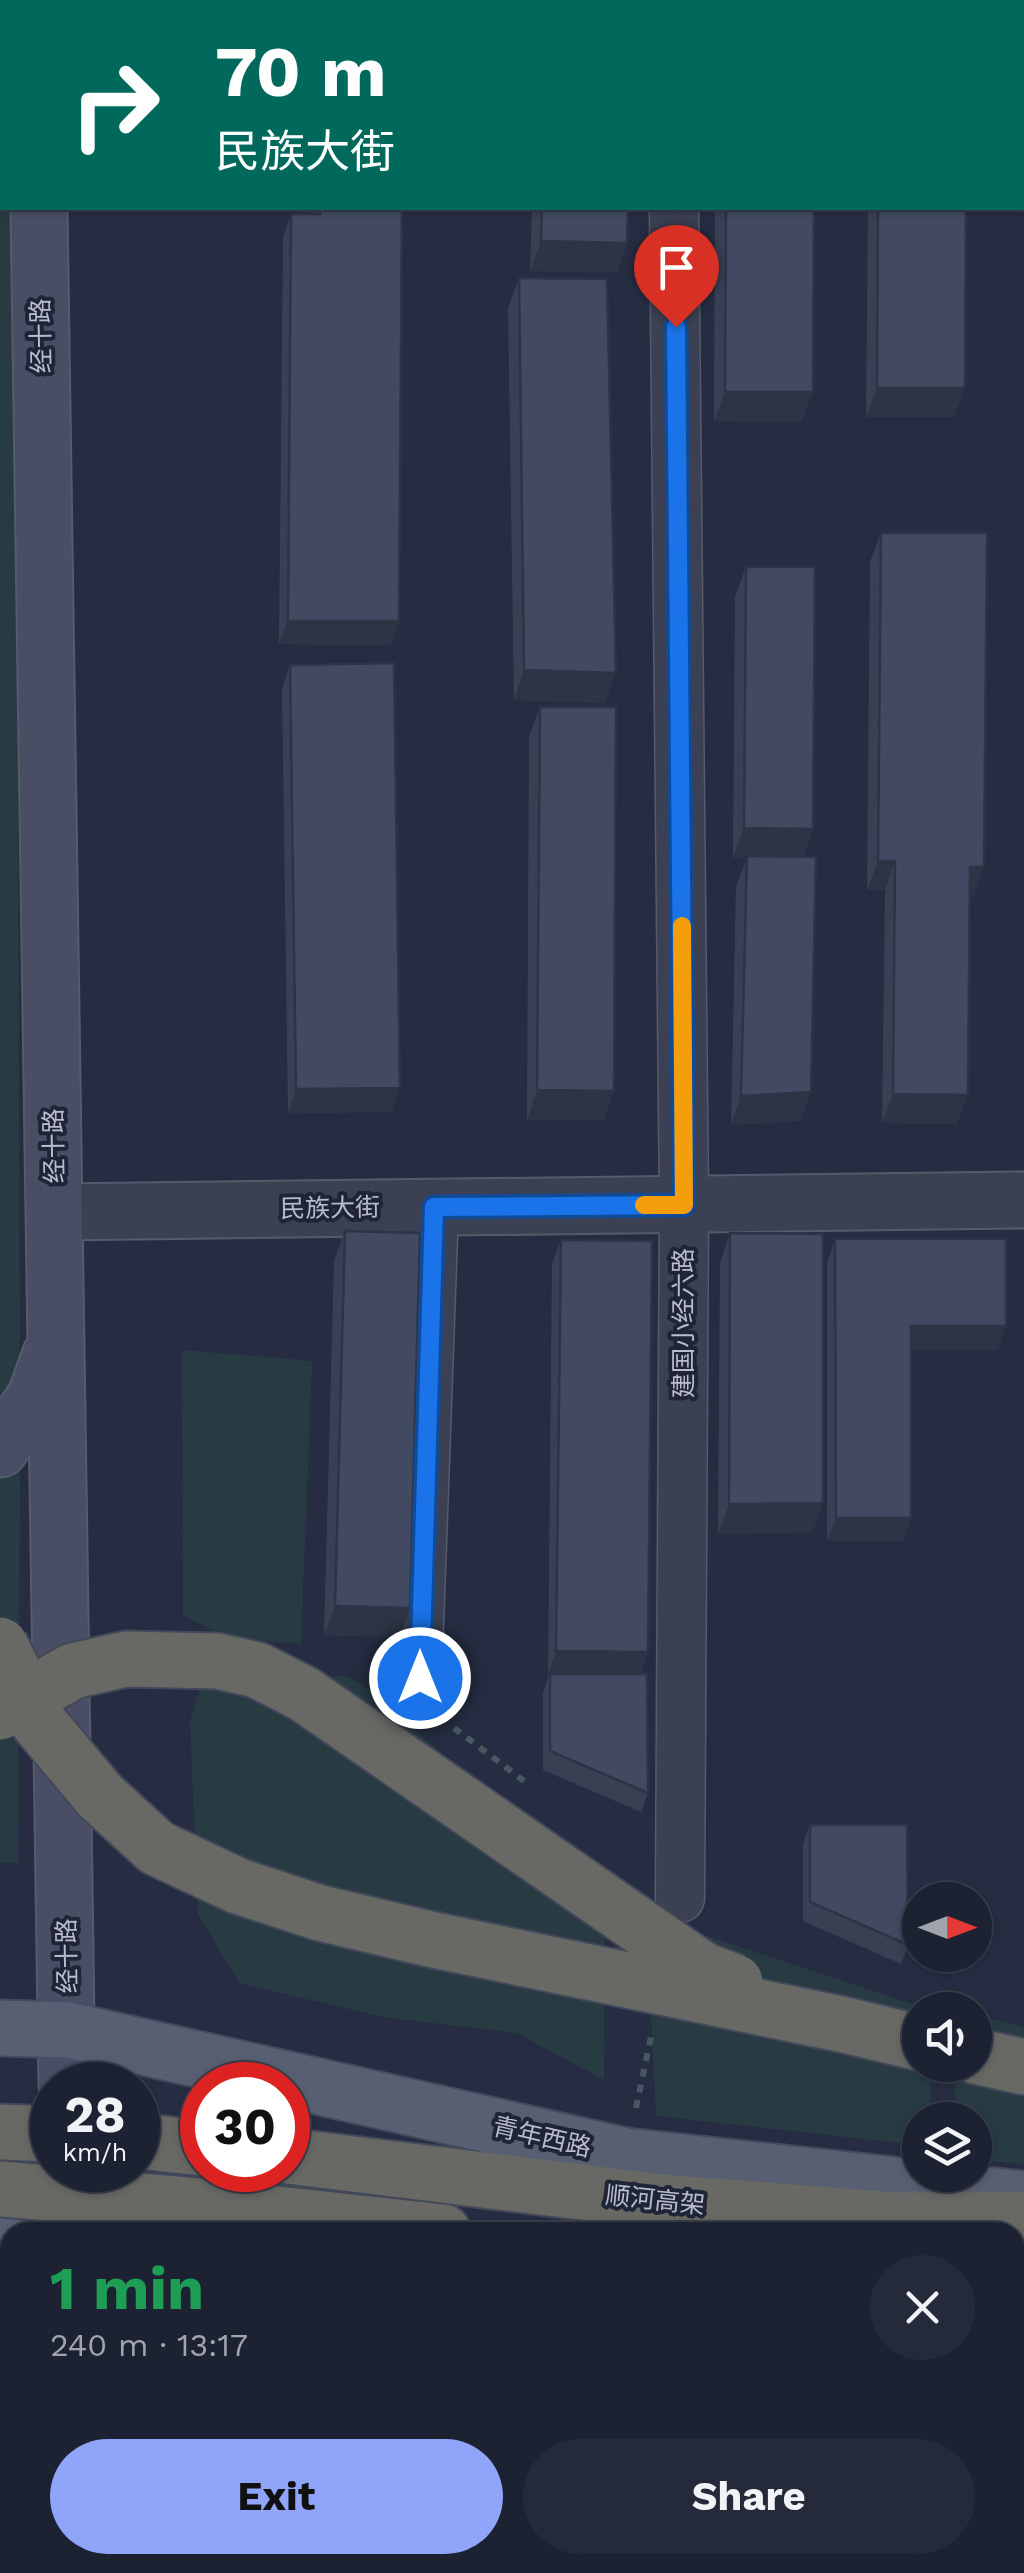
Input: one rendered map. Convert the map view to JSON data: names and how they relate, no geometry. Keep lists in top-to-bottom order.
{
  "streets": {
    "highway": ["顺河高架"],
    "main road": ["经十路", "青年西路"],
    "street": ["民族大街", "建国小经六路"]
  },
  "crossings": [
    ["经十路", "民族大街"],
    ["经十路", "青年西路"],
    ["民族大街", "建国小经六路"]
  ],
  "north": "right",
  "page": {
    "turn": ["70 m", "民族大街"],
    "speed": "28 km/h",
    "limit": "30",
    "heading": ["1 min", "240 m · 13:17"],
    "buttons": ["Exit", "Share"]
  }
}
